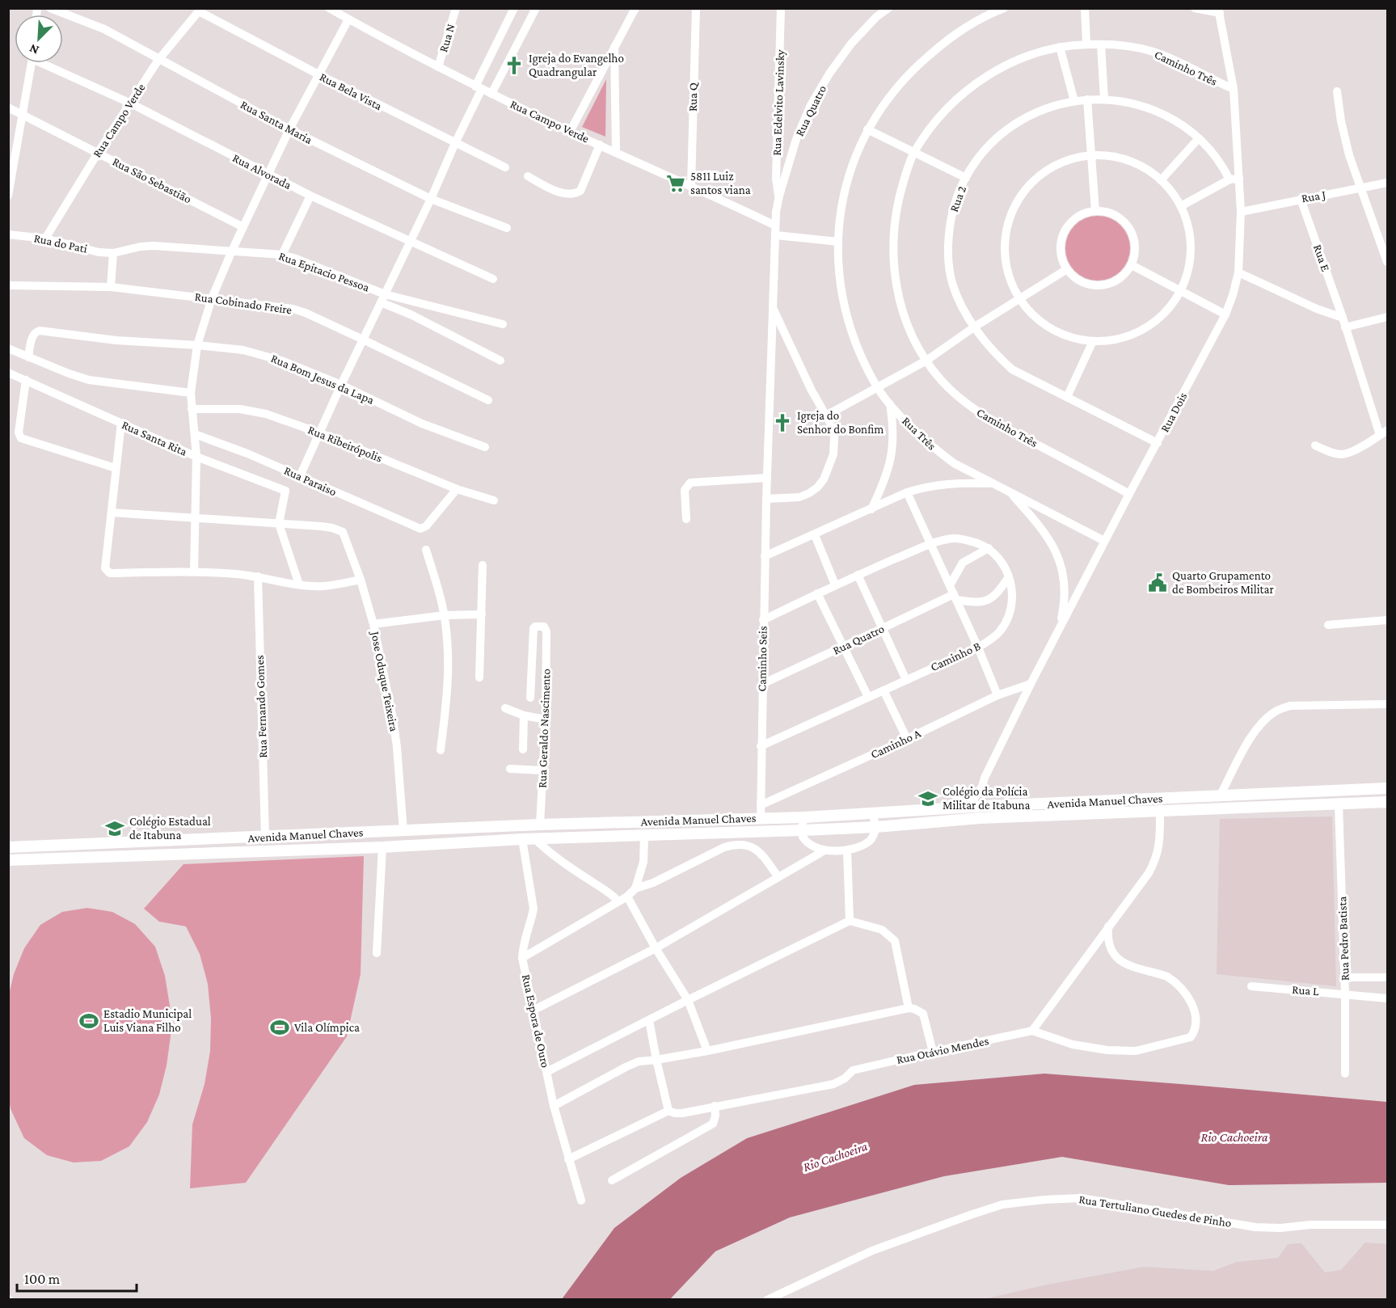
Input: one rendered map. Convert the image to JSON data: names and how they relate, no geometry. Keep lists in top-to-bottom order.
{
  "streets": {
    "main road": ["Avenida Manuel Chaves"],
    "street": [
      "Rua N",
      "Caminho Três",
      "Rua Bela Vista",
      "Rua Q",
      "Rua Edelvito Lavinsky",
      "Rua Quatro",
      "Rua Campo Verde",
      "Rua Santa Maria",
      "Rua Alvorada",
      "Rua São Sebastião",
      "Rua J",
      "Rua 2",
      "Rua do Pati",
      "Rua E",
      "Rua Epitacio Pessoa",
      "Rua Cobinado Freire",
      "Rua Bom Jesus da Lapa",
      "Rua Dois",
      "Rua Três",
      "Rua Santa Rita",
      "Rua Ribeirópolis",
      "Rua Paraiso",
      "Caminho B",
      "Caminho Seis",
      "Jose Oduque Teixeira",
      "Rua Fernando Gomes",
      "Rua Geraldo Nascimento",
      "Caminho A",
      "Rua Pedro Batista",
      "Rua L",
      "Rua Espora de Ouro",
      "Rua Otávio Mendes",
      "Rua Tertuliano Guedes de Pinho"
    ]
  },
  "crossings": [
    ["Rua N", "Rua Campo Verde"],
    ["Caminho Três", "Rua Dois"],
    ["Rua Bela Vista", "Rua Campo Verde"],
    ["Rua Q", "Rua Campo Verde"],
    ["Rua Edelvito Lavinsky", "Rua Quatro"],
    ["Rua Quatro", "Rua Campo Verde"],
    ["Rua Quatro", "Caminho B"],
    ["Rua Quatro", "Caminho Seis"],
    ["Rua Campo Verde", "Rua Santa Maria"],
    ["Rua Campo Verde", "Rua Alvorada"],
    ["Rua Campo Verde", "Rua São Sebastião"],
    ["Rua Campo Verde", "Rua do Pati"],
    ["Rua J", "Rua E"],
    ["Rua J", "Rua Dois"],
    ["Rua 2", "Rua Dois"],
    ["Rua do Pati", "Rua Epitacio Pessoa"],
    ["Rua Dois", "Rua Três"],
    ["Rua Dois", "Caminho A"],
    ["Rua Dois", "Avenida Manuel Chaves"],
    ["Rua Santa Rita", "Jose Oduque Teixeira"],
    ["Rua Ribeirópolis", "Rua Paraiso"],
    ["Caminho B", "Caminho Seis"],
    ["Caminho Seis", "Caminho A"],
    ["Caminho Seis", "Avenida Manuel Chaves"],
    ["Jose Oduque Teixeira", "Avenida Manuel Chaves"],
    ["Rua Fernando Gomes", "Avenida Manuel Chaves"],
    ["Rua Geraldo Nascimento", "Avenida Manuel Chaves"],
    ["Avenida Manuel Chaves", "Rua Pedro Batista"],
    ["Avenida Manuel Chaves", "Rua Espora de Ouro"],
    ["Rua Pedro Batista", "Rua L"]
  ],
  "water": ["Rio Cachoeira"],
  "places": {
    "church": ["Igreja do Evangelho Quadrangular", "Igreja do Senhor do Bonfim"],
    "supermarket": ["5811 Luiz santos viana"],
    "public building": ["Quarto Grupamento de Bombeiros Militar"],
    "school or university": ["Colégio da Polícia Militar de Itabuna", "Colégio Estadual de Itabuna"],
    "sports": ["Estadio Municipal Luis Viana Filho", "Vila Olímpica"]
  },
  "scale_bar": "100 m",
  "north": "bottom left"
}
